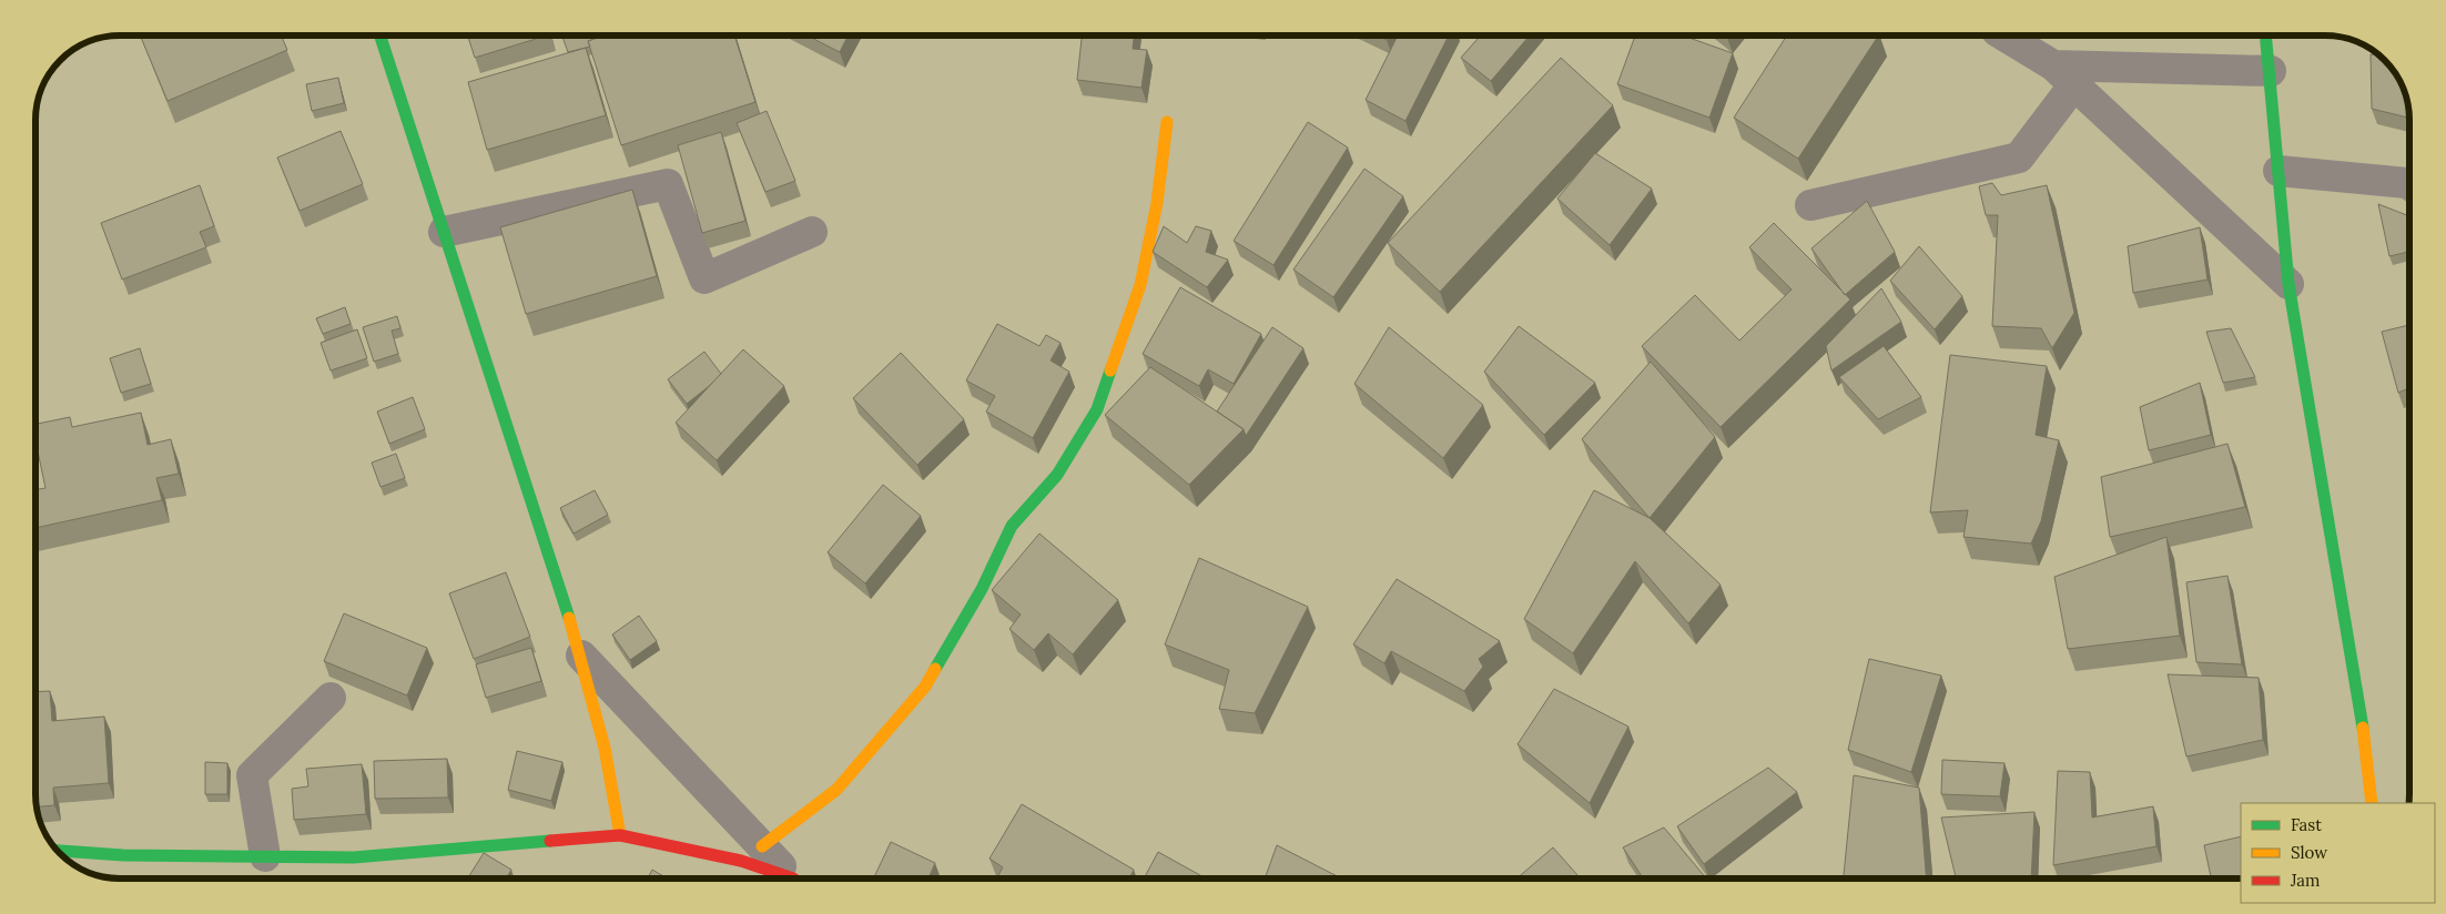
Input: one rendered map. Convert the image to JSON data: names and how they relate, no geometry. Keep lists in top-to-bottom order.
{
  "legend": ["Fast", "Slow", "Jam"]
}
